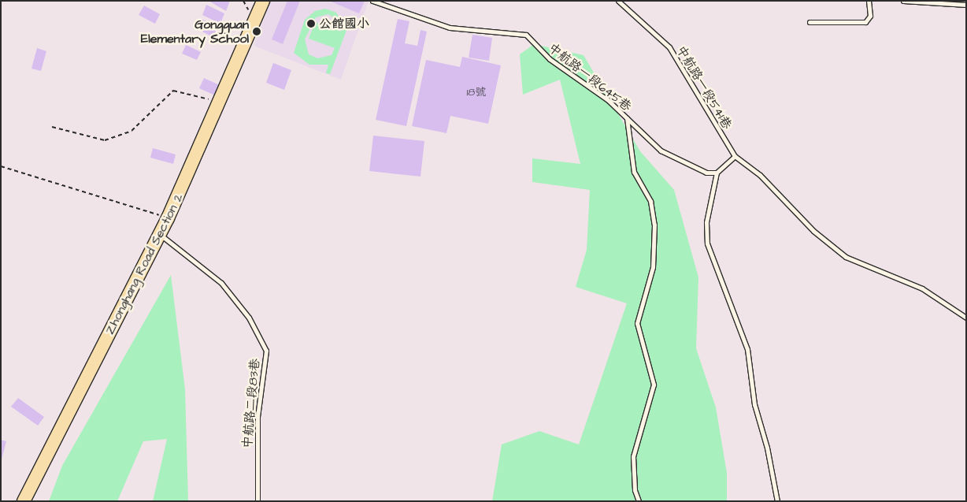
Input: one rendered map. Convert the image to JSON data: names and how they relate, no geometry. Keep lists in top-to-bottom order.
{
  "streets": {
    "main road": ["Zhonghang Road Section 2"],
    "lane": ["中航路一段645巷", "中航路一段541巷", "中航路二段83巷"]
  },
  "crossings": [
    ["Zhonghang Road Section 2", "中航路二段83巷"]
  ],
  "places": ["公館國小", "Gongguan Elementary School"],
  "house_numbers": ["18號"]
}
